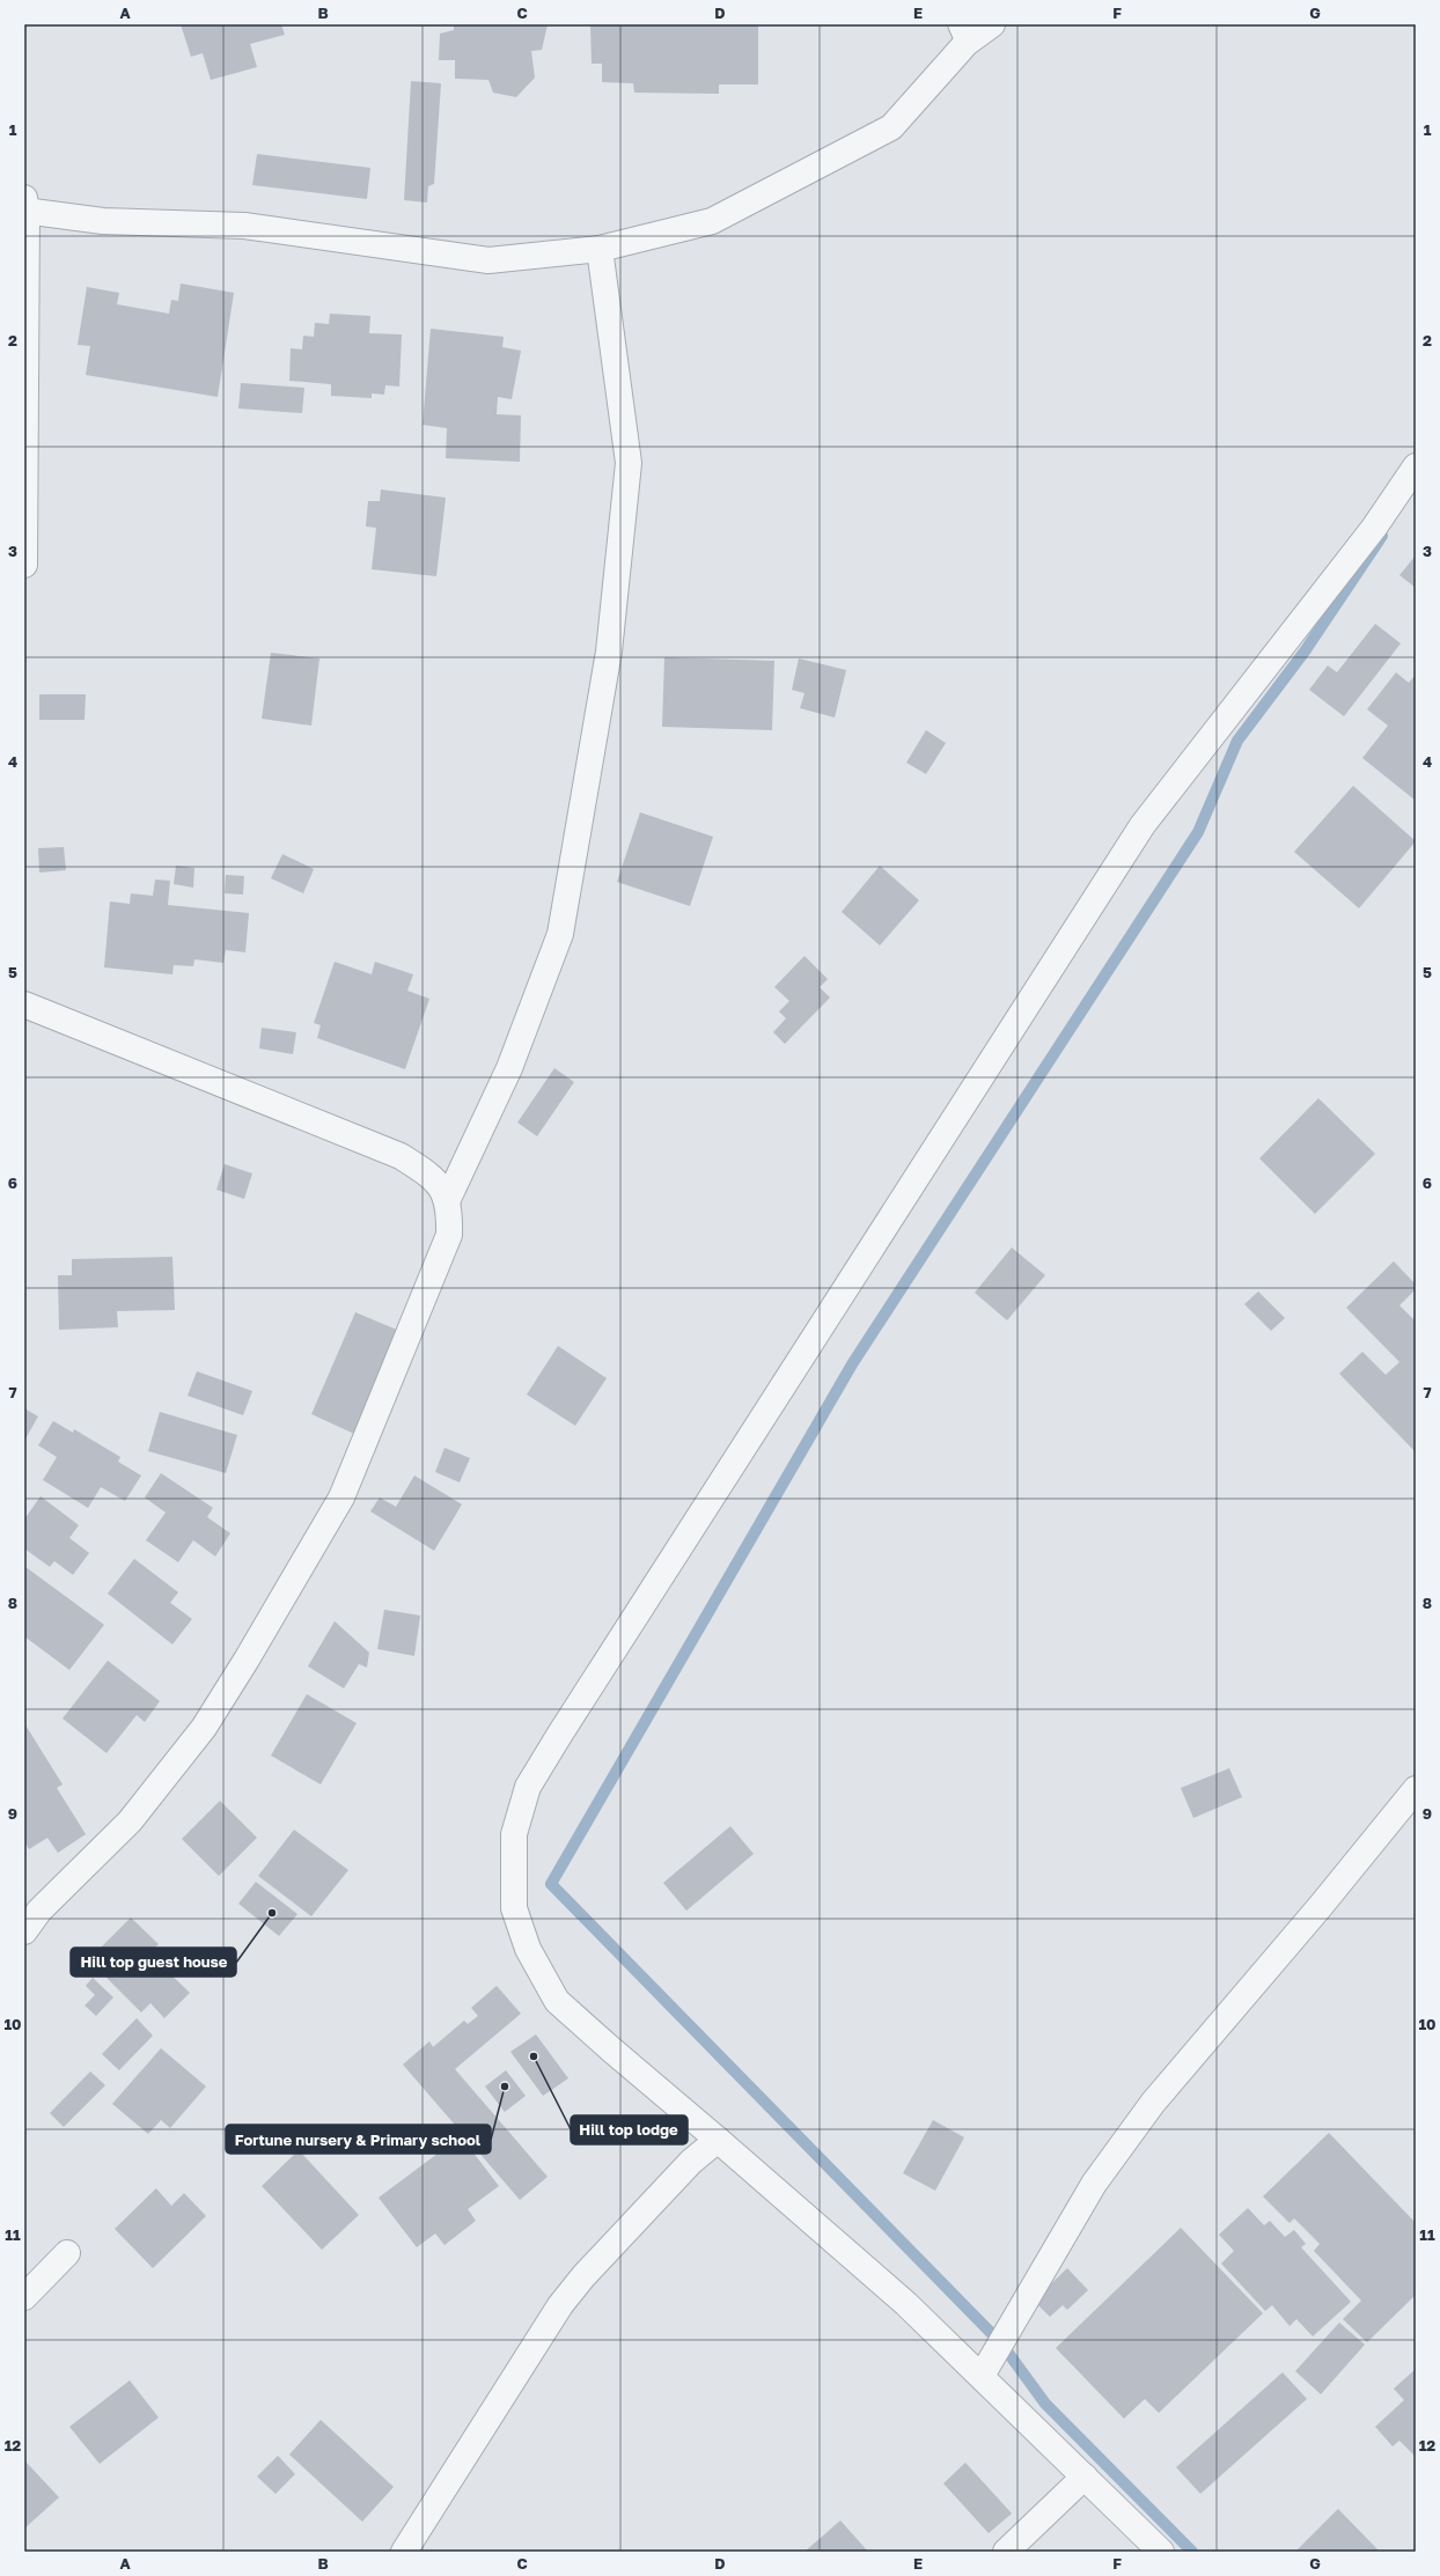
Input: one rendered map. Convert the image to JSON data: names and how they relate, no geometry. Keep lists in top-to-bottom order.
{
  "places": ["Hill top guest house", "Hill top lodge", "Fortune nursery & Primary school"],
  "grid": {
    "columns": [
      "A",
      "B",
      "C",
      "D",
      "E",
      "F",
      "G"
    ],
    "rows": [
      "1",
      "2",
      "3",
      "4",
      "5",
      "6",
      "7",
      "8",
      "9",
      "10",
      "11",
      "12"
    ]
  }
}
